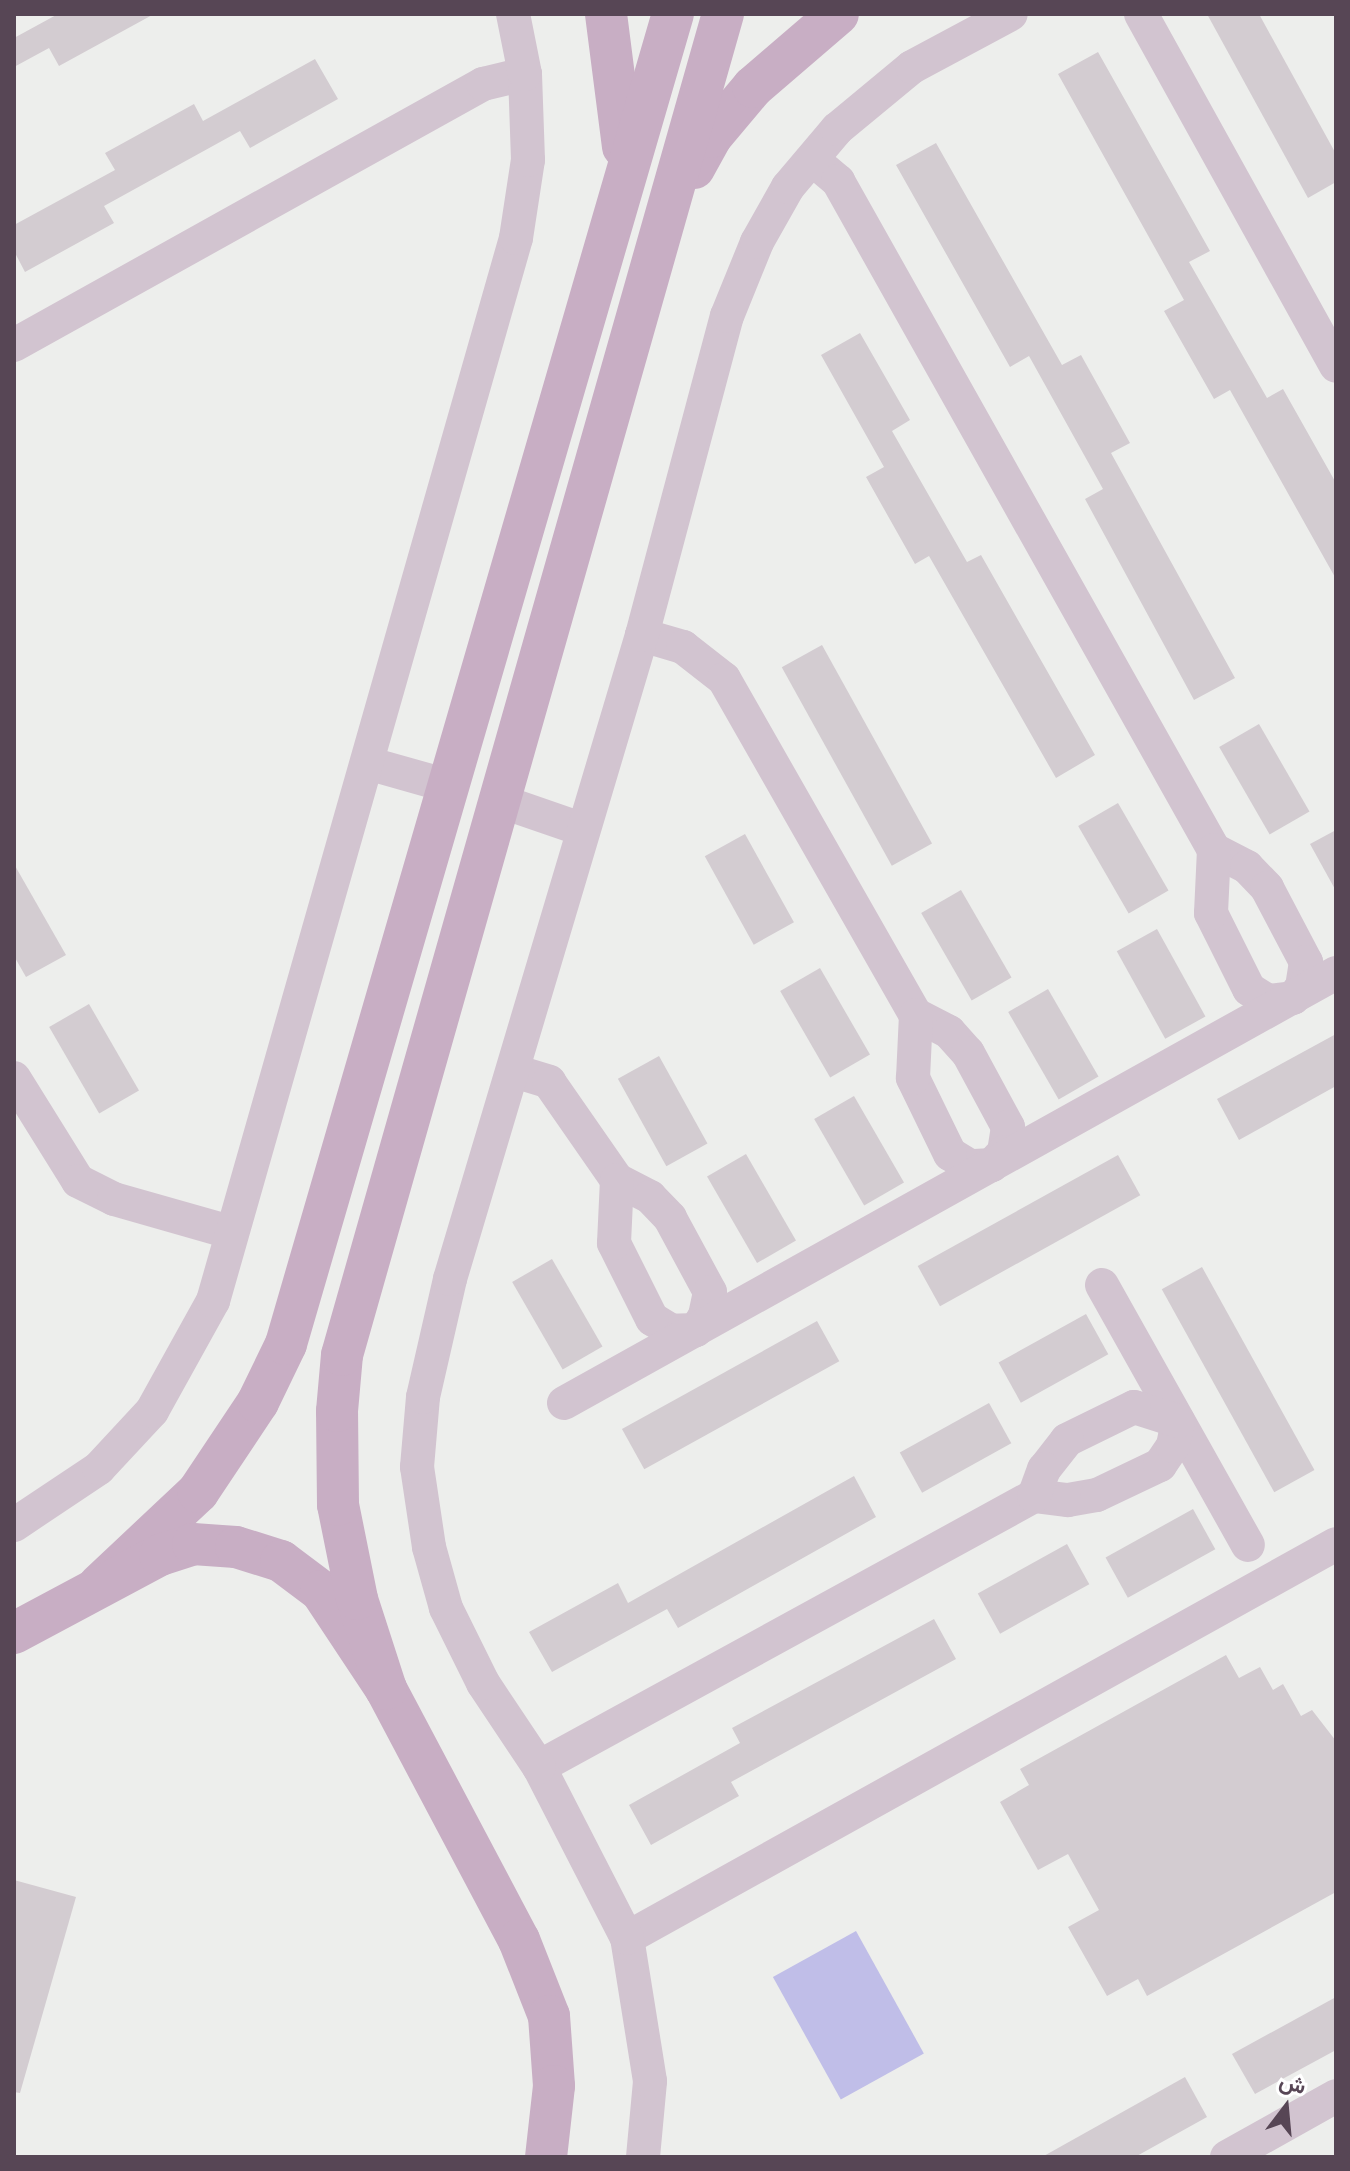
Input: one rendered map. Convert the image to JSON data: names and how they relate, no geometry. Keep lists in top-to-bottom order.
{
  "north": "top"
}
